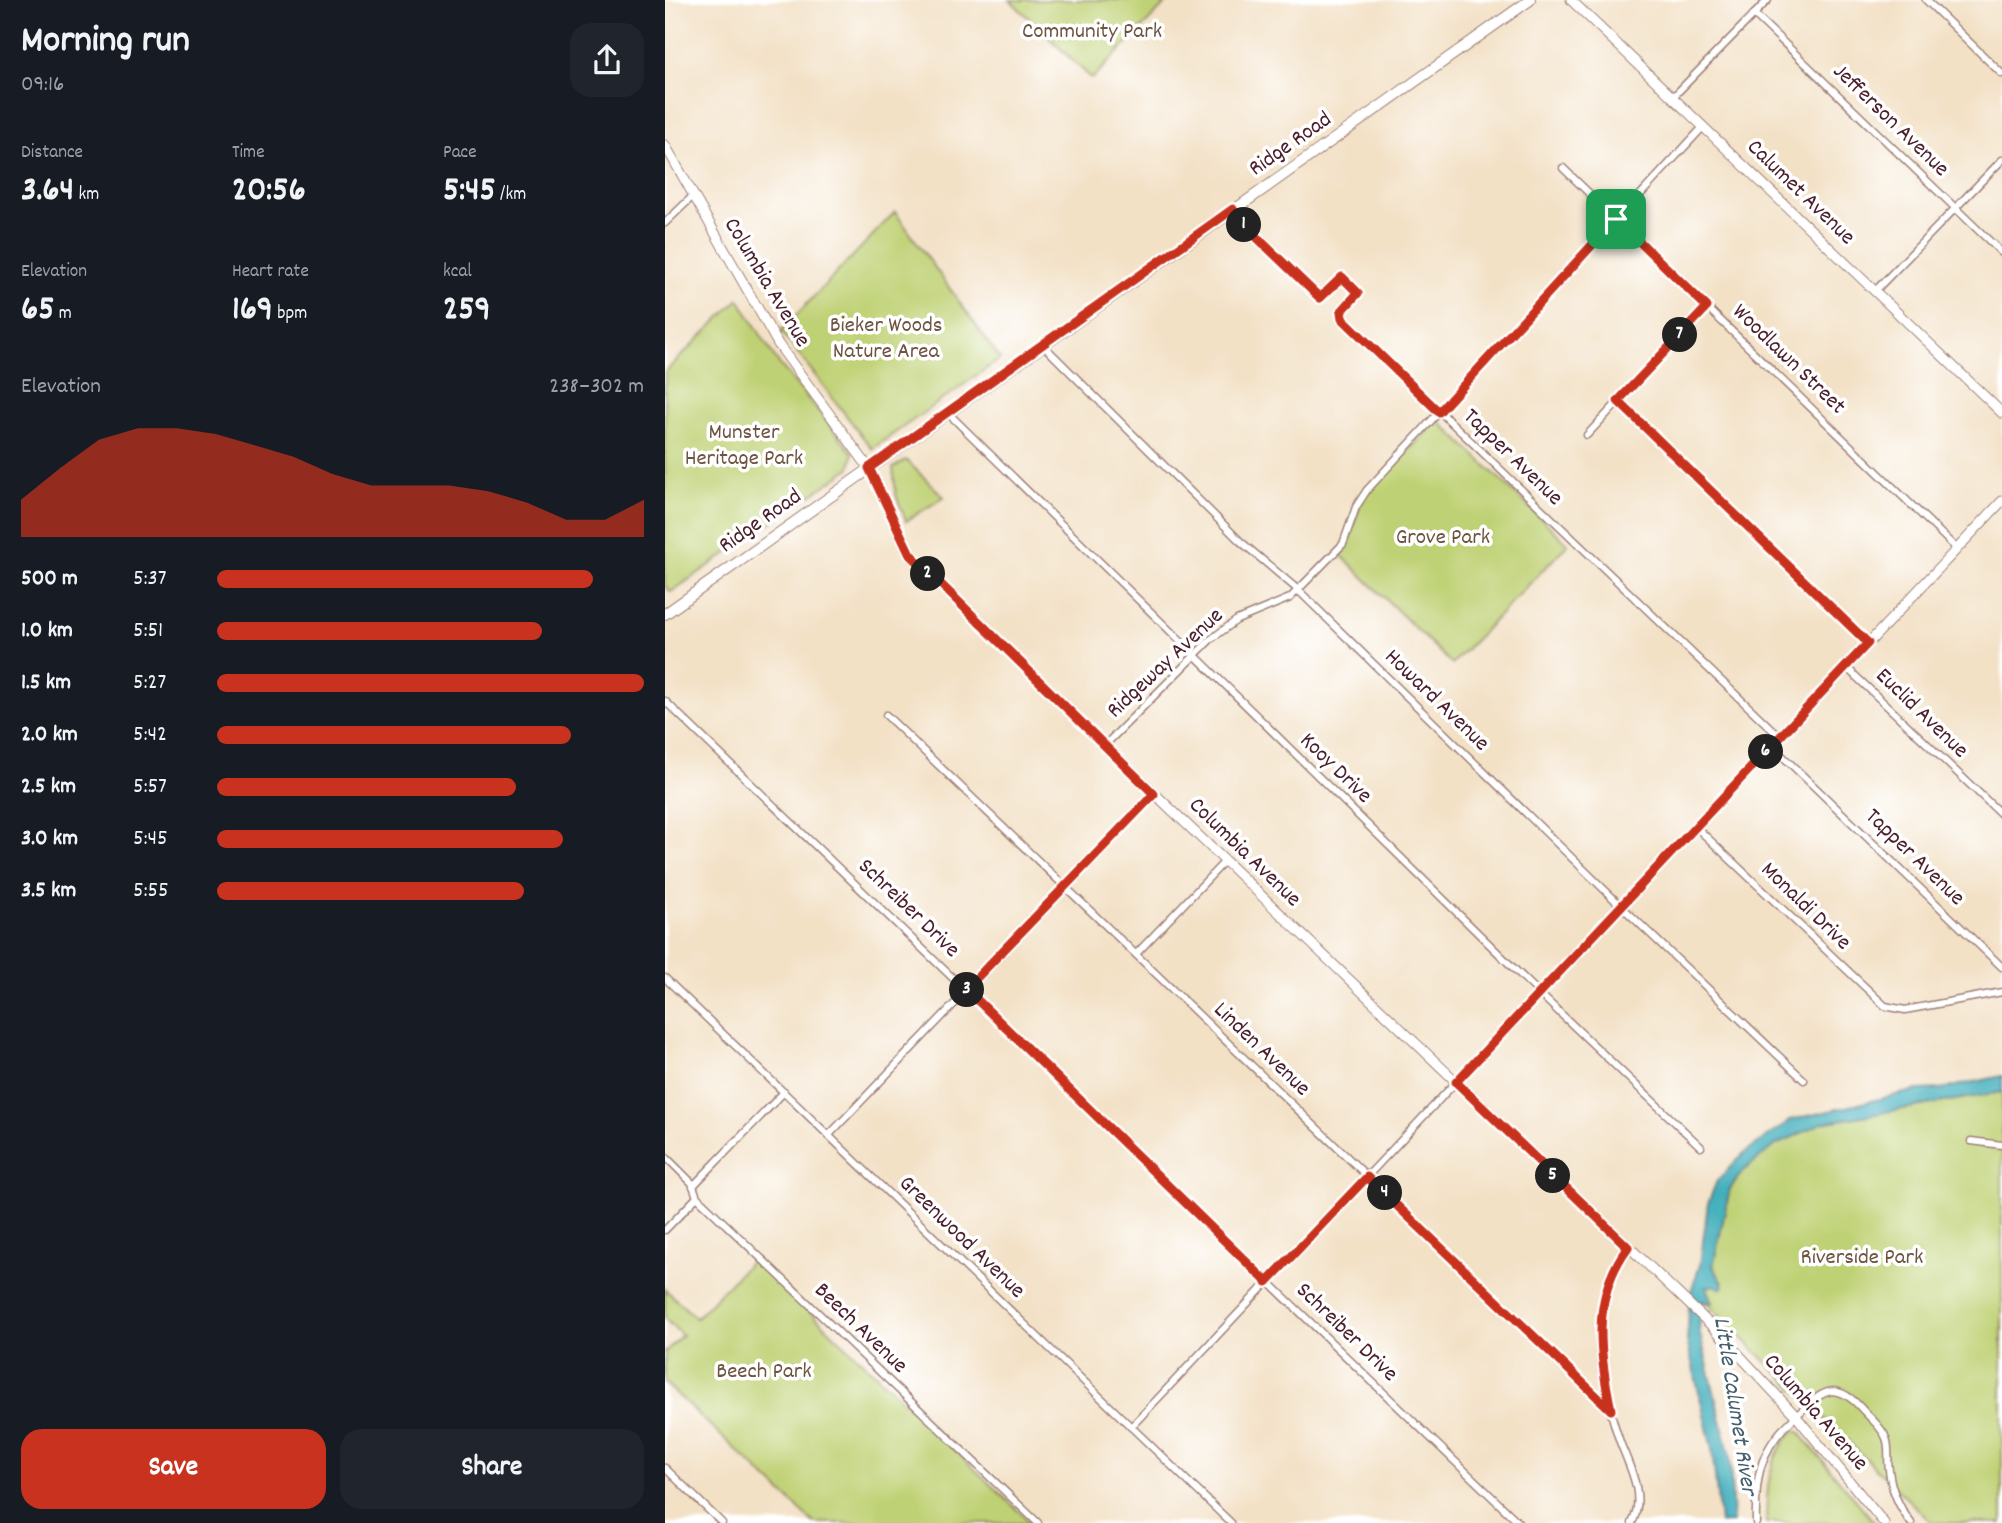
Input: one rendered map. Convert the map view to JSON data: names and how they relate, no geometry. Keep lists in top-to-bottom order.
{
  "streets": {
    "main road": ["Ridge Road"],
    "street": [
      "Jefferson Avenue",
      "Calumet Avenue",
      "Columbia Avenue",
      "Woodlawn Street",
      "Tapper Avenue",
      "Ridgeway Avenue",
      "Howard Avenue",
      "Euclid Avenue",
      "Kooy Drive",
      "Monaldi Drive",
      "Schreiber Drive",
      "Linden Avenue",
      "Greenwood Avenue",
      "Beech Avenue"
    ]
  },
  "crossings": [
    ["Ridge Road", "Columbia Avenue"],
    ["Ridge Road", "Tapper Avenue"],
    ["Ridge Road", "Howard Avenue"],
    ["Ridge Road", "Kooy Drive"],
    ["Calumet Avenue", "Ridgeway Avenue"],
    ["Columbia Avenue", "Ridgeway Avenue"],
    ["Woodlawn Street", "Ridgeway Avenue"],
    ["Tapper Avenue", "Ridgeway Avenue"],
    ["Ridgeway Avenue", "Howard Avenue"],
    ["Ridgeway Avenue", "Kooy Drive"]
  ],
  "water": ["Little Calumet River"],
  "parks": [
    "Community Park",
    "Bieker Woods Nature Area",
    "Munster Heritage Park",
    "Grove Park",
    "Riverside Park",
    "Beech Park"
  ],
  "page": {
    "heading": ["Morning run", "09:16"],
    "stats": [
      ["Distance", "3.64 km"],
      ["Time", "20:56"],
      ["Pace", "5:45 /km"],
      ["Elevation", "65 m"],
      ["Heart rate", "169 bpm"],
      ["kcal", "259"]
    ],
    "pins": [
      "1",
      "7",
      "2",
      "6",
      "3",
      "5",
      "4"
    ],
    "chart": ["Elevation", "238–302 m"],
    "list": [
      {
        "name": "500 m",
        "note": "5:37"
      },
      {
        "name": "1.0 km",
        "note": "5:51"
      },
      {
        "name": "1.5 km",
        "note": "5:27"
      },
      {
        "name": "2.0 km",
        "note": "5:42"
      },
      {
        "name": "2.5 km",
        "note": "5:57"
      },
      {
        "name": "3.0 km",
        "note": "5:45"
      },
      {
        "name": "3.5 km",
        "note": "5:55"
      }
    ],
    "buttons": ["Save", "Share"]
  }
}
